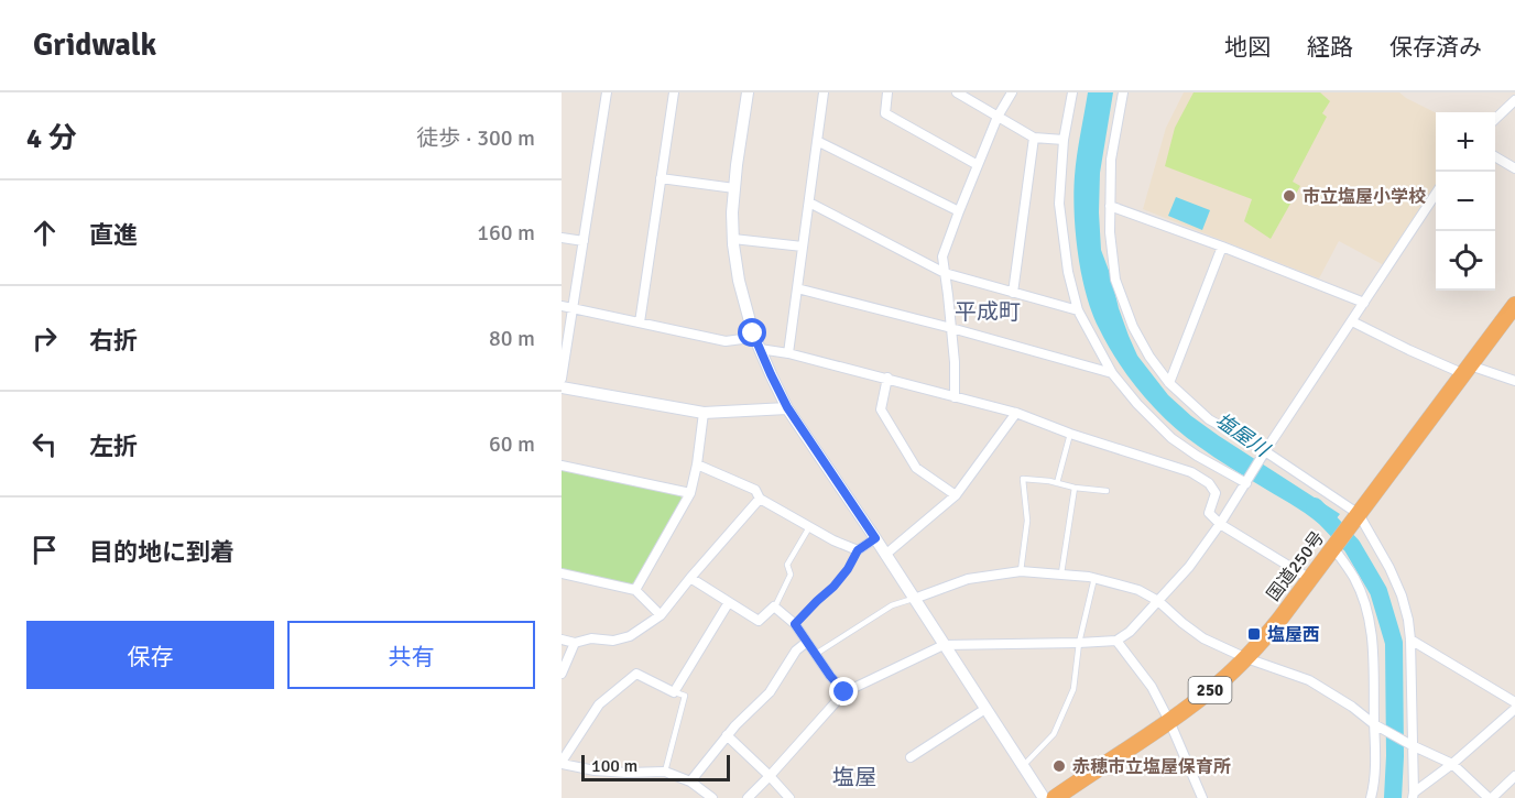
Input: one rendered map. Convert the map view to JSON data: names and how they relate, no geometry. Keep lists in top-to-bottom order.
{
  "streets": {
    "highway": ["国道250号", "250"]
  },
  "districts": ["平成町", "塩屋"],
  "water": ["塩屋川"],
  "places": {
    "other": ["市立塩屋小学校", "赤穂市立塩屋保育所"],
    "transit": ["塩屋西"]
  },
  "scale_bar": "100 m",
  "page": {
    "header": "Gridwalk",
    "nav": ["地図", "経路", "保存済み"],
    "heading": ["4 分", "徒歩 · 300 m"],
    "map_buttons": ["+", "−"],
    "list": [
      ["直進", "160 m"],
      ["右折", "80 m"],
      ["左折", "60 m"],
      "目的地に到着"
    ],
    "buttons": ["保存", "共有"],
    "scale": "100 m"
  }
}
